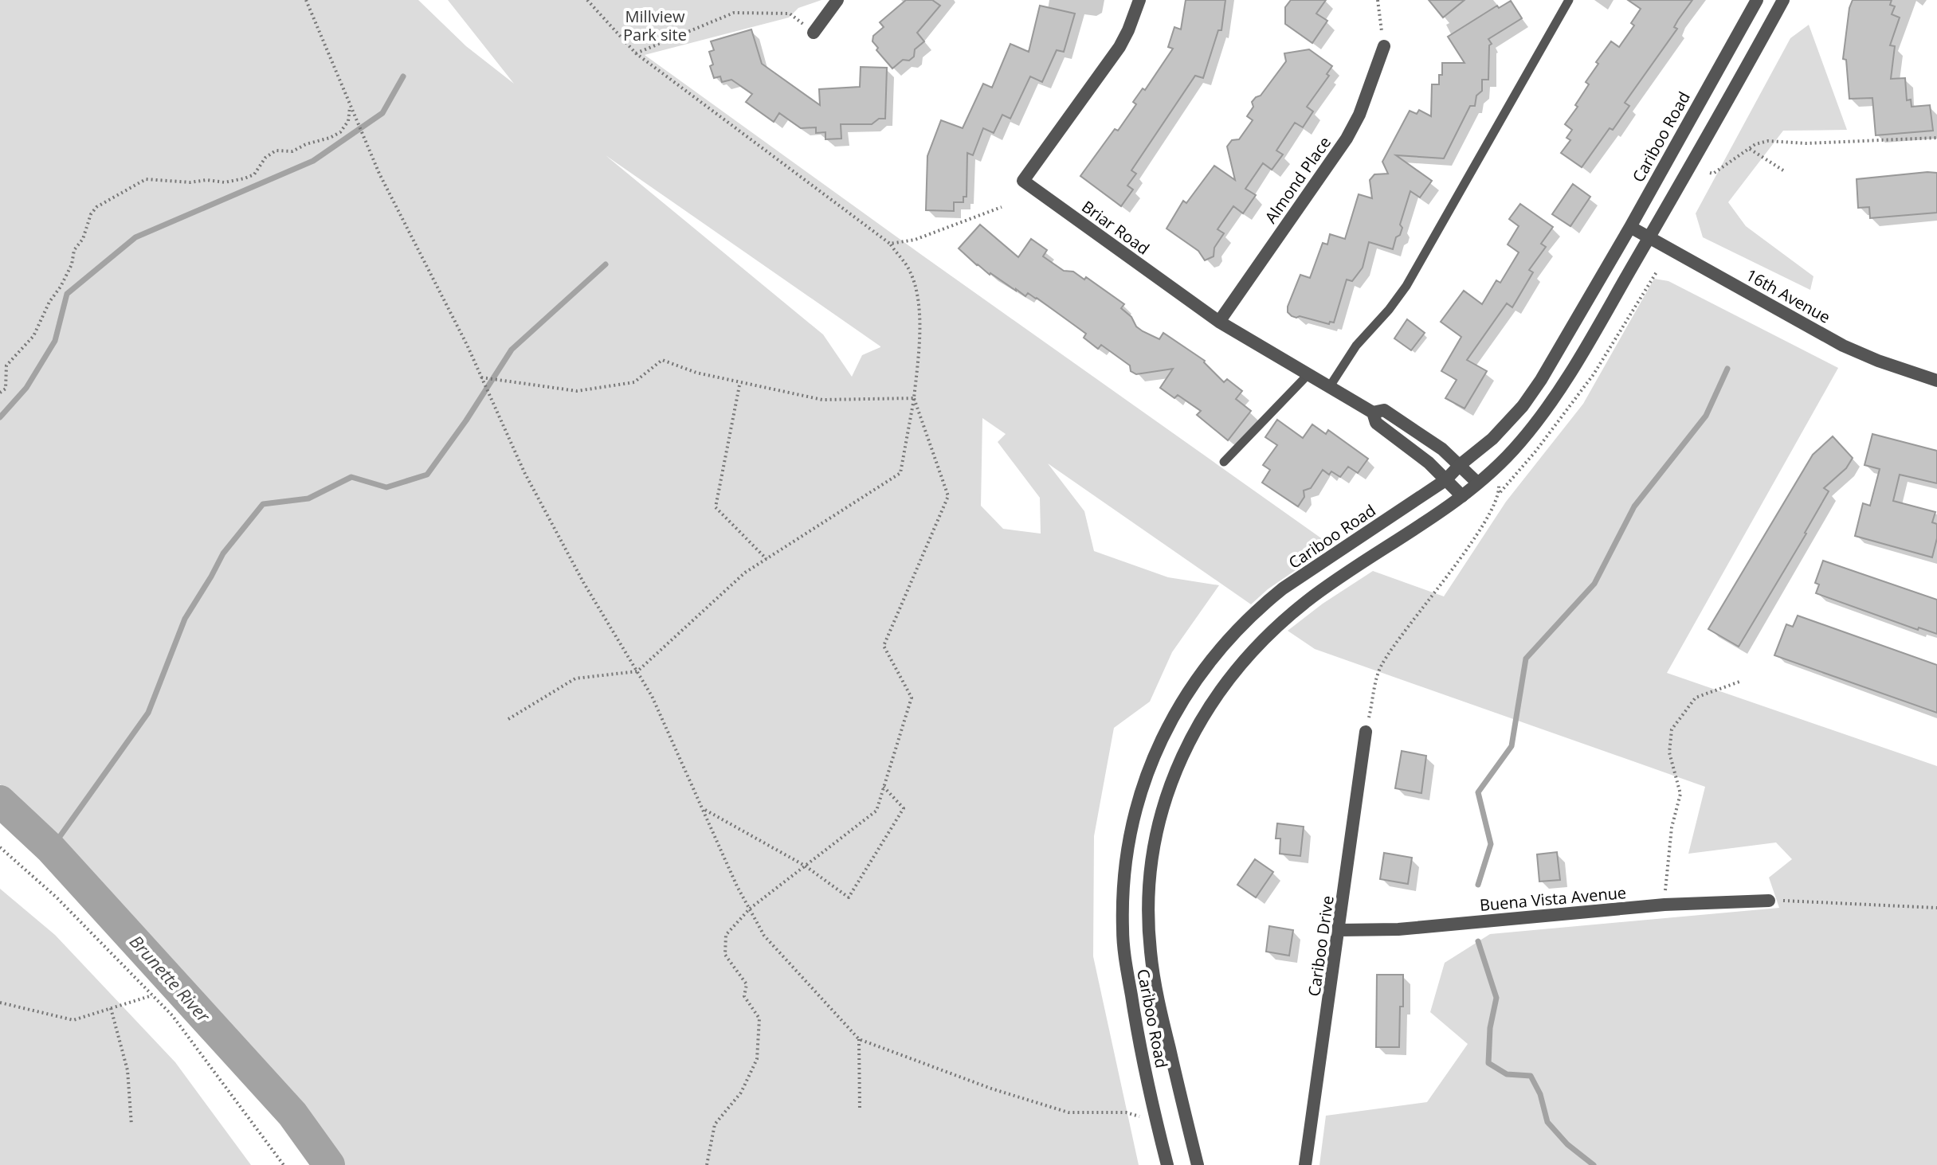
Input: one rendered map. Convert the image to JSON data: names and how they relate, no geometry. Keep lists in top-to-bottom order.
{
  "streets": {
    "street": [
      "Cariboo Road",
      "Almond Place",
      "Briar Road",
      "16th Avenue",
      "Buena Vista Avenue",
      "Cariboo Drive"
    ]
  },
  "crossings": [
    ["Cariboo Road", "Briar Road"],
    ["Cariboo Road", "16th Avenue"],
    ["Almond Place", "Briar Road"],
    ["Buena Vista Avenue", "Cariboo Drive"]
  ],
  "water": ["Brunette River"],
  "parks": ["Millview Park site"]
}
